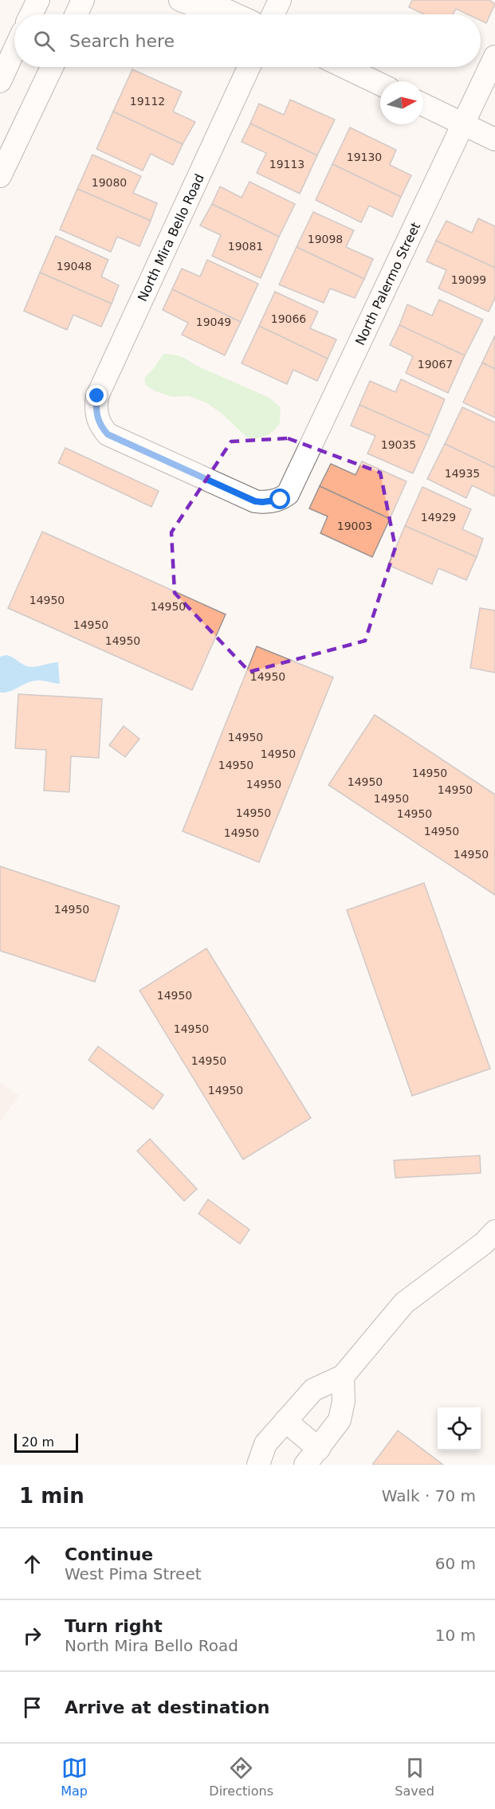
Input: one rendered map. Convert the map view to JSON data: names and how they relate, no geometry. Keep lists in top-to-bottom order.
{
  "streets": {
    "street": ["North Mira Bello Road", "North Palermo Street"]
  },
  "crossings": [
    ["North Mira Bello Road", "North Palermo Street"]
  ],
  "house_numbers": [
    "19112",
    "19130",
    "19113",
    "19080",
    "19098",
    "19081",
    "19048",
    "19099",
    "19066",
    "19049",
    "19067",
    "19035",
    "14935",
    "14929",
    "19003",
    "14950",
    "14950",
    "14950",
    "14950",
    "14950",
    "14950",
    "14950",
    "14950",
    "14950",
    "14950",
    "14950",
    "14950",
    "14950",
    "14950",
    "14950",
    "14950",
    "14950",
    "14950",
    "14950",
    "14950",
    "14950",
    "14950",
    "14950"
  ],
  "scale_bar": "20 m",
  "north": "right",
  "page": {
    "search": "Search here",
    "scale": "20 m",
    "heading": ["1 min", "Walk · 70 m"],
    "list": [
      ["Continue", "West Pima Street", "60 m"],
      ["Turn right", "North Mira Bello Road", "10 m"],
      "Arrive at destination"
    ],
    "nav": ["Map", "Directions", "Saved"]
  }
}
